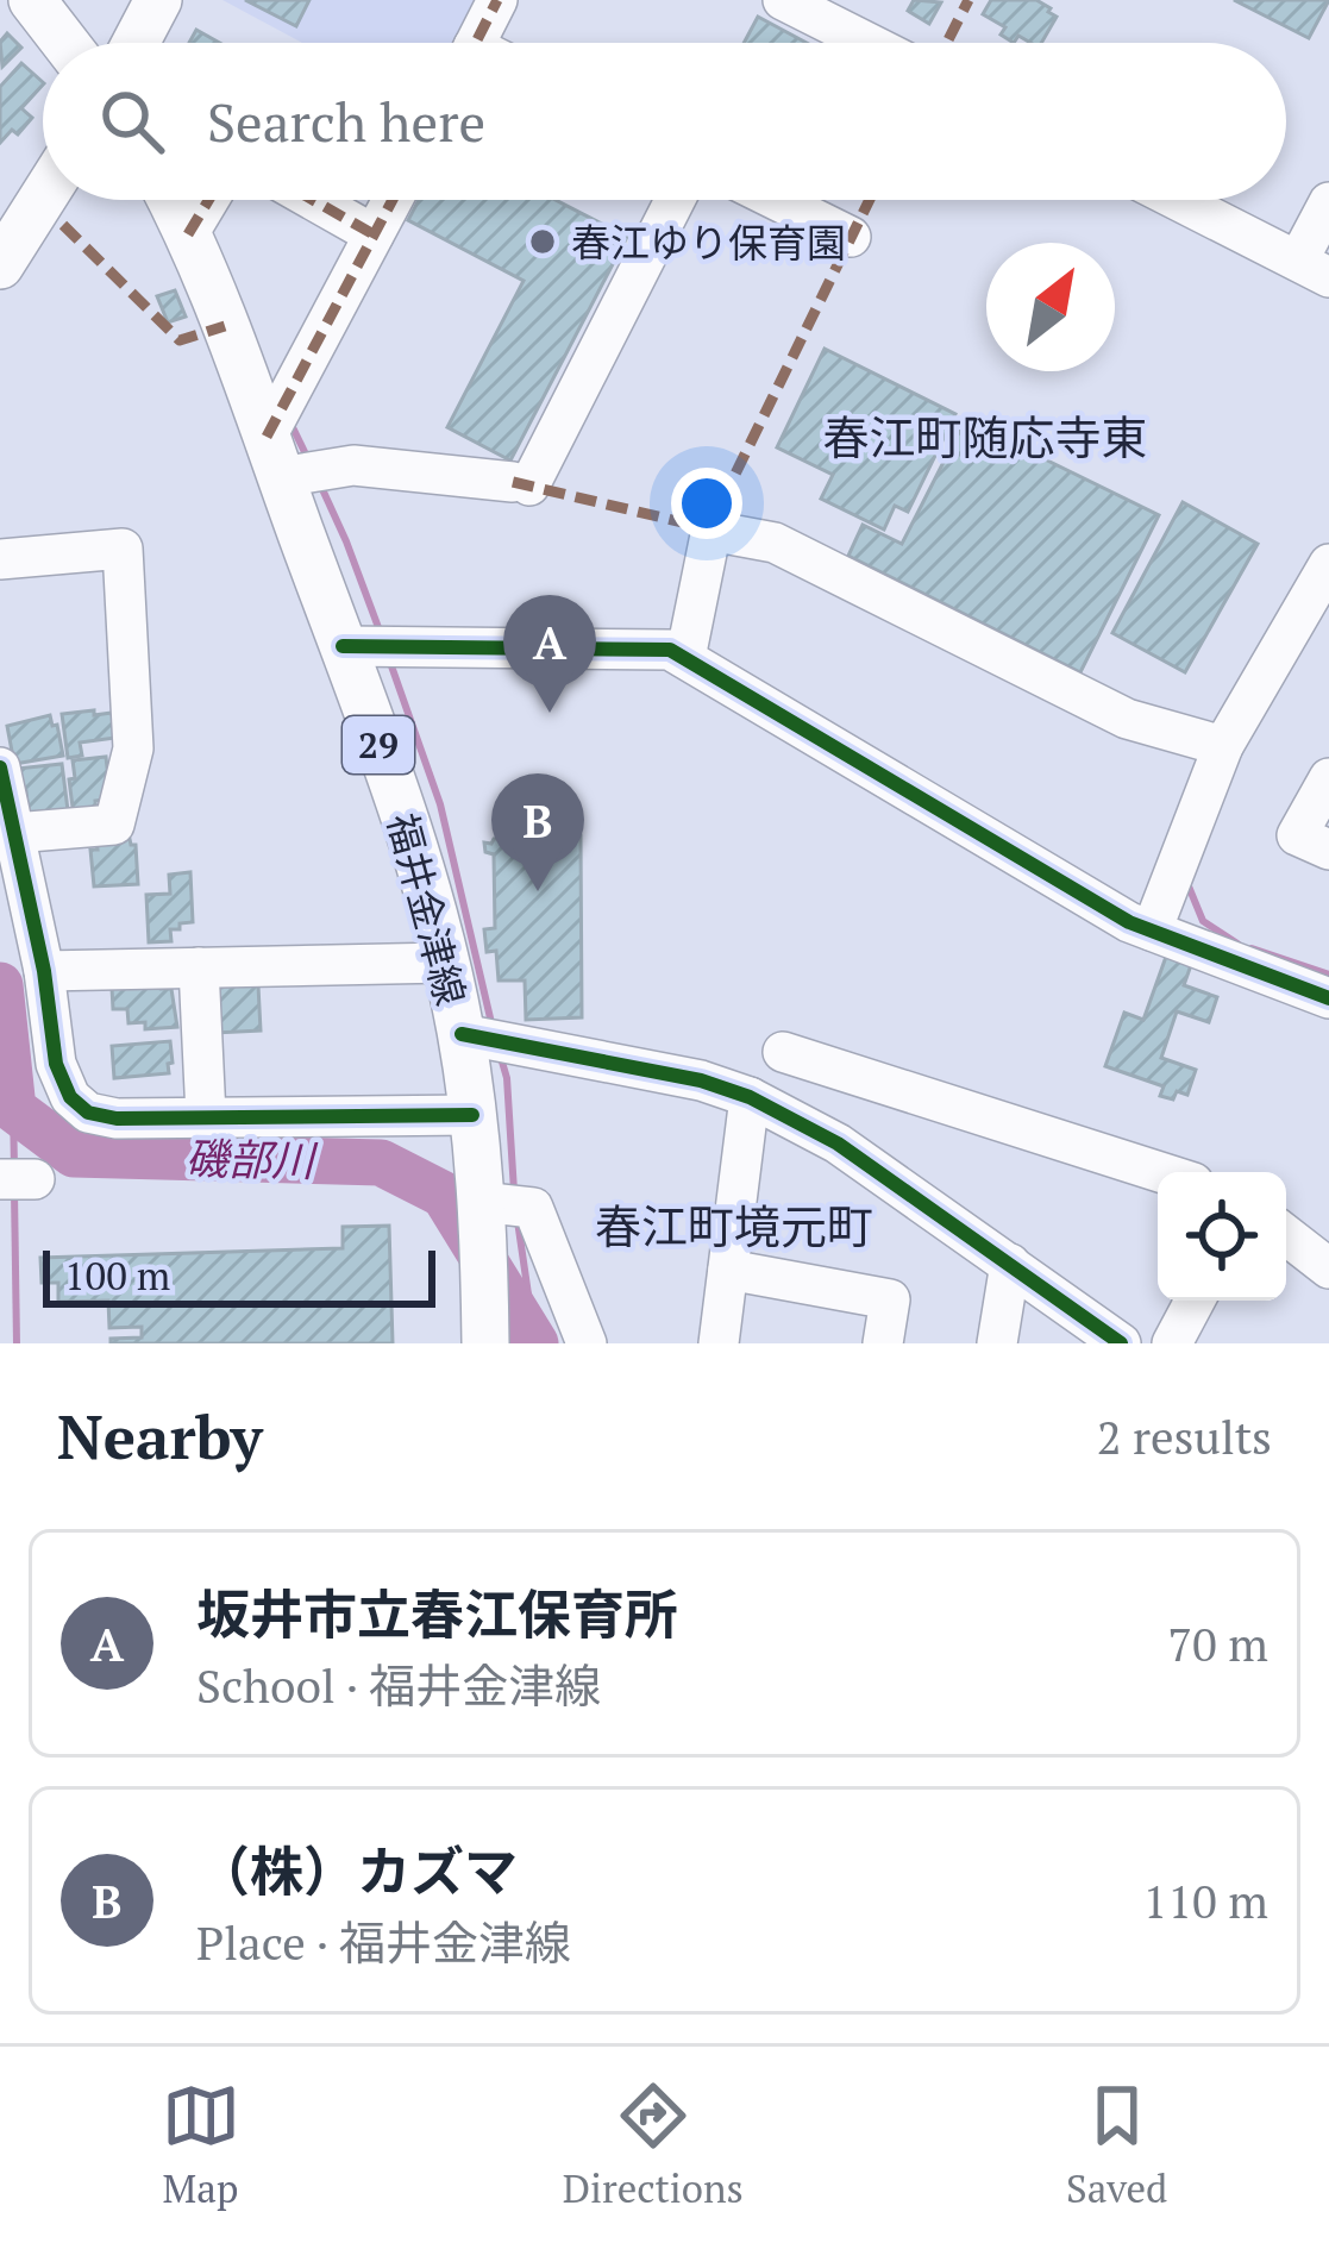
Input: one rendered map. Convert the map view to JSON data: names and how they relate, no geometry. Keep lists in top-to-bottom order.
{
  "streets": {
    "main road": ["29", "福井金津線"]
  },
  "districts": ["春江町随応寺東", "春江町境元町"],
  "water": ["磯部川"],
  "places": ["春江ゆり保育園"],
  "scale_bar": "100 m",
  "north": "top right",
  "page": {
    "search": "Search here",
    "pins": ["A", "B"],
    "scale": "100 m",
    "heading": ["Nearby", "2 results"],
    "list": [
      {
        "mark": "A",
        "name": "坂井市立春江保育所",
        "note": "School · 福井金津線",
        "value": "70 m"
      },
      {
        "mark": "B",
        "name": "（株）カズマ",
        "note": "Place · 福井金津線",
        "value": "110 m"
      }
    ],
    "nav": ["Map", "Directions", "Saved"]
  }
}
